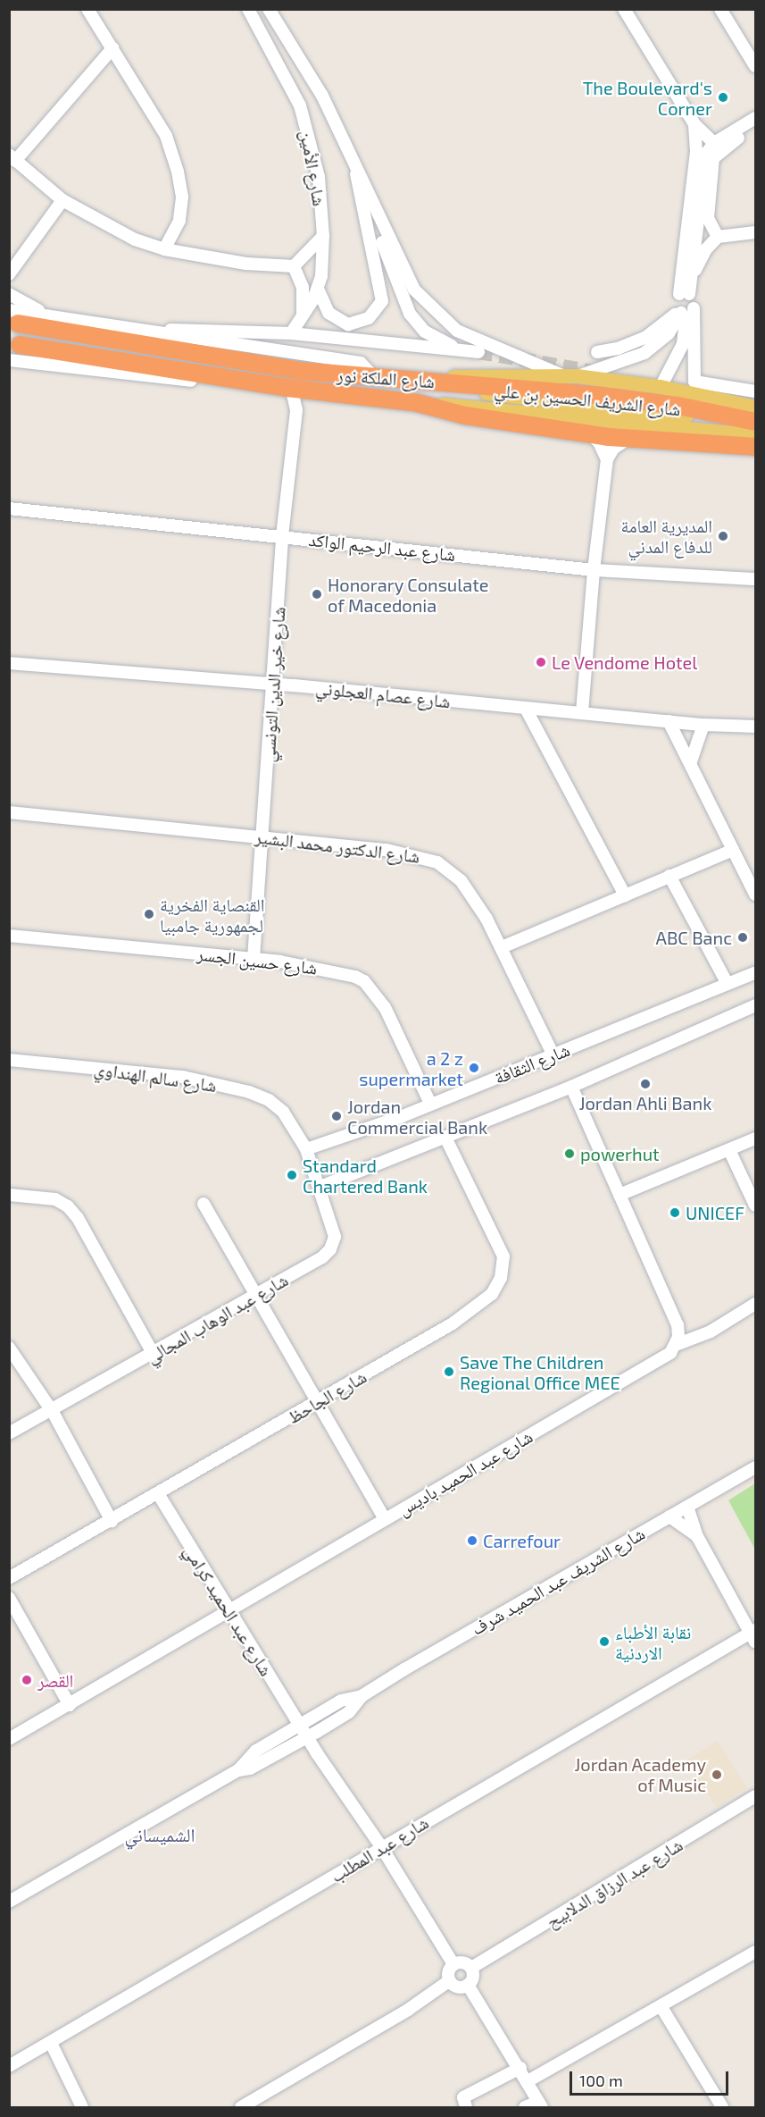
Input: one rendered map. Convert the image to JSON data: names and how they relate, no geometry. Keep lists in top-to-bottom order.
{
  "streets": {
    "highway": ["شارع الملكة نور"],
    "main road": ["شارع الشريف الحسين بن علي"],
    "street": [
      "شارع الأمين",
      "شارع عبد الرحيم الواكد",
      "شارع خير الدين التونسي",
      "شارع عصام العجلوني",
      "شارع الدكتور محمد البشير",
      "شارع حسين الجسر",
      "شارع الثقافة",
      "شارع سالم الهنداوي",
      "شارع عبد الوهاب المجالي",
      "شارع الجاحظ",
      "شارع عبد الحميد باديس",
      "شارع الشريف عبد الحميد شرف",
      "شارع عبد الحميد كرامي",
      "شارع عبد المطلب",
      "شارع عبد الرزاق الدلابيح"
    ]
  },
  "crossings": [
    ["شارع الملكة نور", "شارع الشريف الحسين بن علي"],
    ["شارع عبد الرحيم الواكد", "شارع خير الدين التونسي"],
    ["شارع خير الدين التونسي", "شارع عصام العجلوني"],
    ["شارع خير الدين التونسي", "شارع الدكتور محمد البشير"],
    ["شارع خير الدين التونسي", "شارع حسين الجسر"],
    ["شارع الدكتور محمد البشير", "شارع الثقافة"],
    ["شارع حسين الجسر", "شارع الثقافة"],
    ["شارع الثقافة", "شارع سالم الهنداوي"],
    ["شارع الثقافة", "شارع عبد الوهاب المجالي"],
    ["شارع الثقافة", "شارع الجاحظ"],
    ["شارع سالم الهنداوي", "شارع عبد الوهاب المجالي"],
    ["شارع الجاحظ", "شارع عبد الحميد كرامي"],
    ["شارع عبد الحميد باديس", "شارع عبد الحميد كرامي"],
    ["شارع الشريف عبد الحميد شرف", "شارع عبد الحميد كرامي"],
    ["شارع عبد الحميد كرامي", "شارع عبد المطلب"],
    ["شارع عبد الحميد كرامي", "شارع عبد الرزاق الدلابيح"]
  ],
  "districts": ["الشميساني"],
  "places": [
    "The Boulevard's Corner",
    "المديرية العامة للدفاع المدني",
    "Honorary Consulate of Macedonia",
    "Le Vendome Hotel",
    "القنصاية الفخرية لجمهورية جامبيا",
    "ABC Banc",
    "a 2 z supermarket",
    "Jordan Ahli Bank",
    "Jordan Commercial Bank",
    "powerhut",
    "Standard Chartered Bank",
    "UNICEF",
    "Save The Children Regional Office MEE",
    "Carrefour",
    "نقابة الأطباء الاردنية",
    "القصر",
    "Jordan Academy of Music"
  ],
  "scale_bar": "100 m"
}
